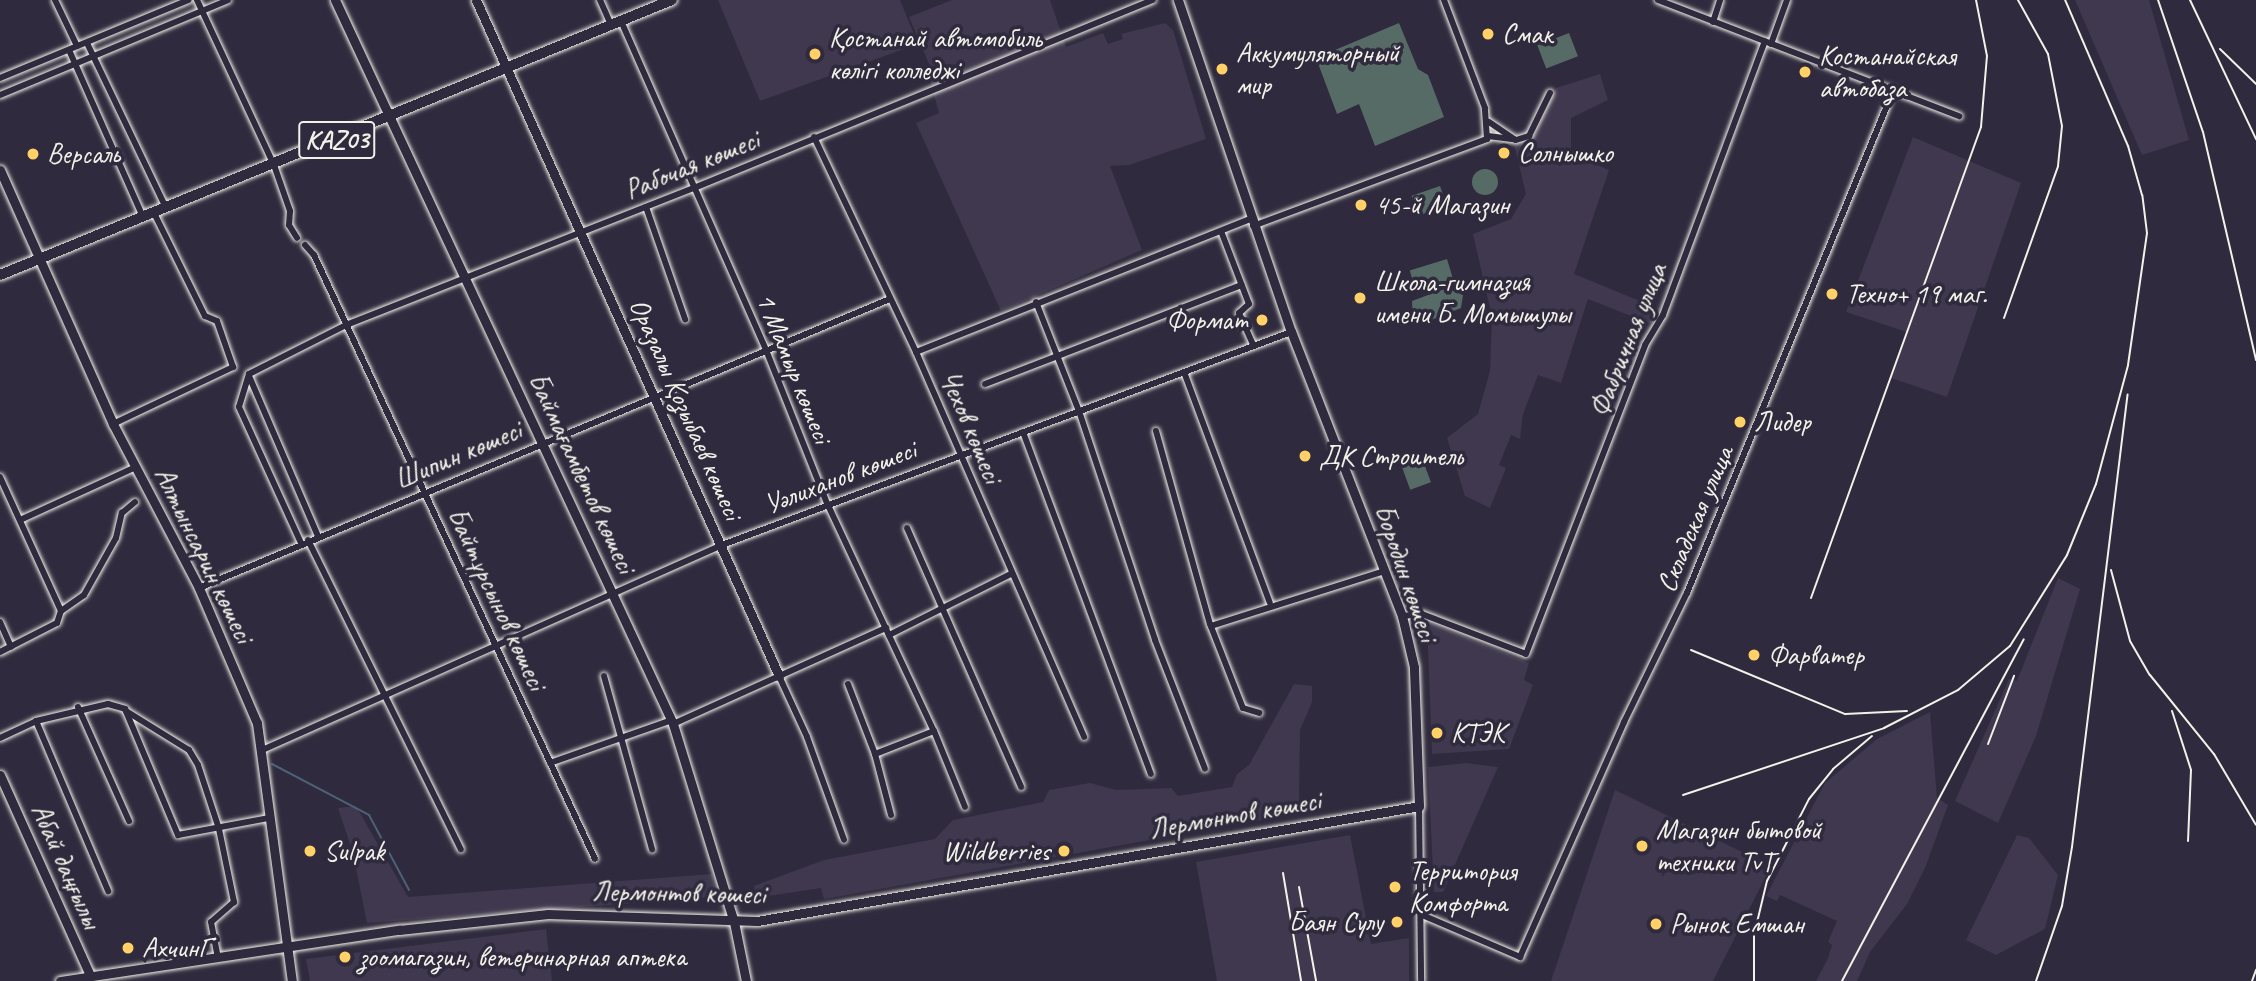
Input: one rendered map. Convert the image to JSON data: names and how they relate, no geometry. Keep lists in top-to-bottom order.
{
  "streets": {
    "main road": ["KАZ03"],
    "street": [
      "Рабочая көшесі",
      "Фабричная улица",
      "1 Мамыр көшесі",
      "Оразалы Қозыбаев көшесі",
      "Чехов көшесі",
      "Шипин көшесі",
      "Баймағамбетов көшесі",
      "Уәлиханов көшесі",
      "Складская улица",
      "Алтынсарин көшесі",
      "Бородин көшесі",
      "Байтұрсынов көшесі",
      "Лермонтов көшесі",
      "Абай даңғылы"
    ]
  },
  "crossings": [
    ["KАZ03", "1 Мамыр көшесі"],
    ["KАZ03", "Оразалы Қозыбаев көшесі"],
    ["KАZ03", "Баймағамбетов көшесі"],
    ["KАZ03", "Алтынсарин көшесі"],
    ["Рабочая көшесі", "1 Мамыр көшесі"],
    ["Рабочая көшесі", "Оразалы Қозыбаев көшесі"],
    ["Рабочая көшесі", "Чехов көшесі"],
    ["Рабочая көшесі", "Баймағамбетов көшесі"],
    ["Рабочая көшесі", "Алтынсарин көшесі"],
    ["Рабочая көшесі", "Байтұрсынов көшесі"],
    ["Фабричная улица", "Бородин көшесі"],
    ["1 Мамыр көшесі", "Шипин көшесі"],
    ["1 Мамыр көшесі", "Уәлиханов көшесі"],
    ["Оразалы Қозыбаев көшесі", "Шипин көшесі"],
    ["Оразалы Қозыбаев көшесі", "Уәлиханов көшесі"],
    ["Чехов көшесі", "Шипин көшесі"],
    ["Чехов көшесі", "Уәлиханов көшесі"],
    ["Шипин көшесі", "Баймағамбетов көшесі"],
    ["Шипин көшесі", "Алтынсарин көшесі"],
    ["Шипин көшесі", "Байтұрсынов көшесі"],
    ["Баймағамбетов көшесі", "Уәлиханов көшесі"],
    ["Баймағамбетов көшесі", "Лермонтов көшесі"],
    ["Уәлиханов көшесі", "Алтынсарин көшесі"],
    ["Уәлиханов көшесі", "Бородин көшесі"],
    ["Уәлиханов көшесі", "Байтұрсынов көшесі"],
    ["Складская улица", "Бородин көшесі"],
    ["Алтынсарин көшесі", "Лермонтов көшесі"],
    ["Бородин көшесі", "Лермонтов көшесі"],
    ["Лермонтов көшесі", "Абай даңғылы"]
  ],
  "places": [
    "Смак",
    "Қостанай автомобиль көлігі колледжі",
    "Аккумуляторный мир",
    "Костанайская автобаза",
    "Солнышко",
    "Версаль",
    "45-й Магазин",
    "Техно+ 19 маг.",
    "Школа-гимназия имени Б. Момышулы",
    "Формат",
    "Лидер",
    "ДК Строитель",
    "Фарватер",
    "КТЭК",
    "Магазин бытовой техники TvT",
    "Sulpak",
    "Wildberries",
    "Территория Комфорта",
    "Баян Сулу",
    "Рынок Емшан",
    "АхчинГ",
    "зоомагазин, ветеринарная аптека"
  ]
}
